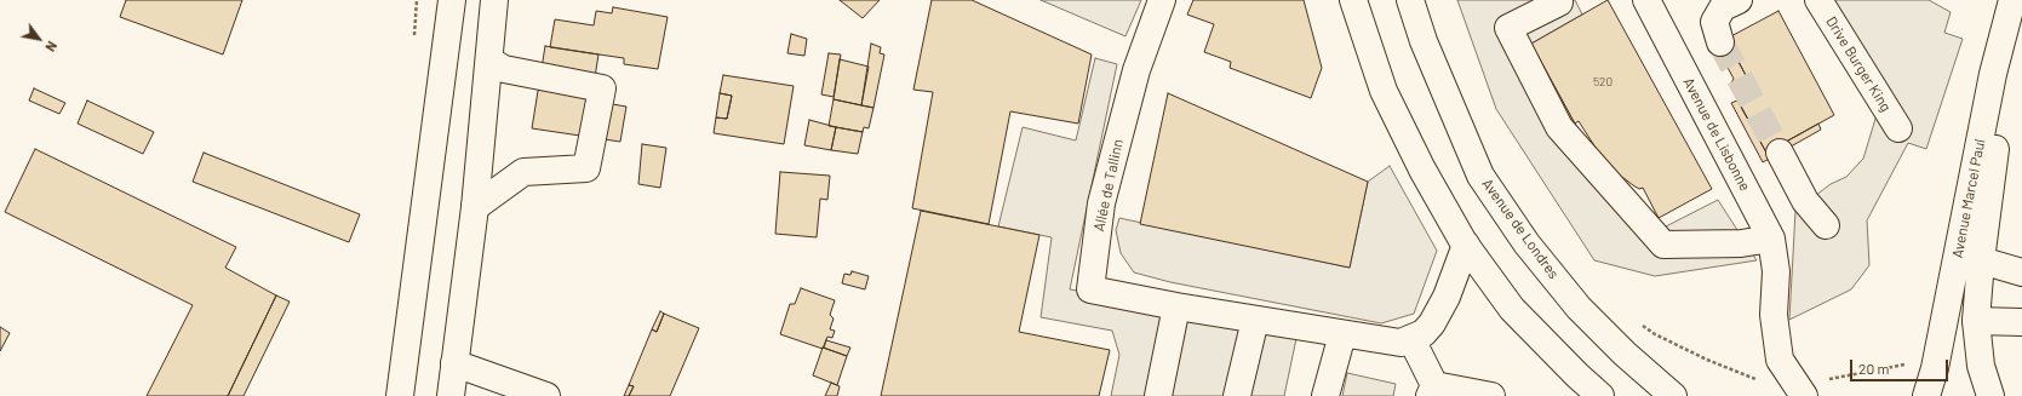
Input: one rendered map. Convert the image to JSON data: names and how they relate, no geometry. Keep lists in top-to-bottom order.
{
  "streets": {
    "main road": [
      "Drive Burger King",
      "Avenue de Lisbonne",
      "Allée de Tallinn",
      "Avenue Marcel Paul",
      "Avenue de Londres"
    ]
  },
  "house_numbers": ["520"],
  "scale_bar": "20 m",
  "north": "bottom right"
}
